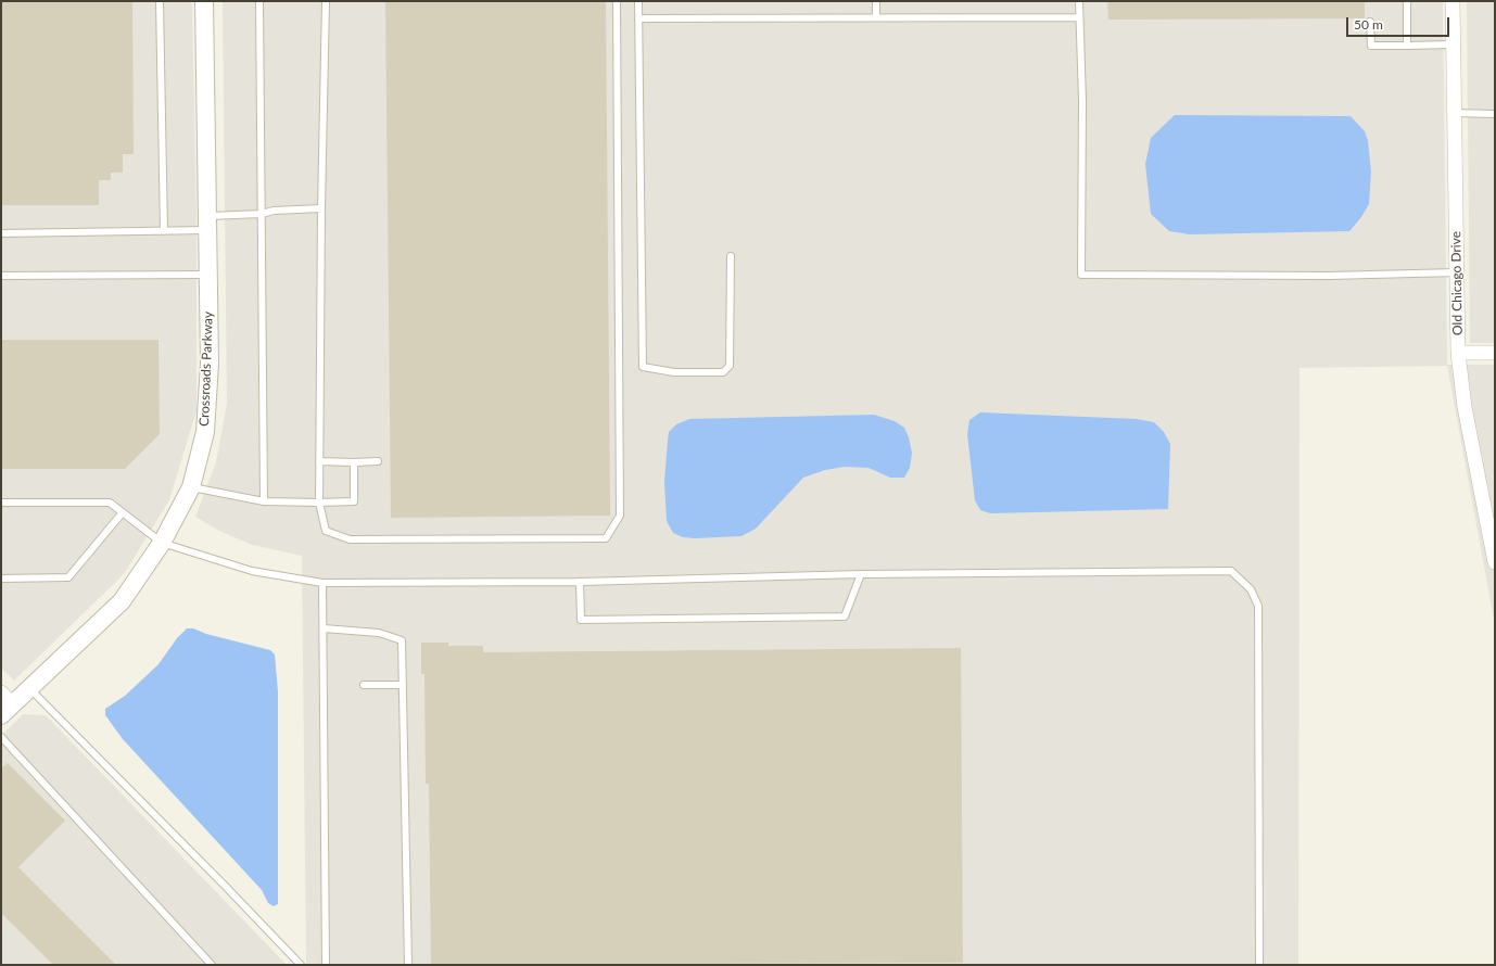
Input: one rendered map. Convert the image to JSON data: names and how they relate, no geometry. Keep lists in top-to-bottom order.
{
  "streets": {
    "street": ["Old Chicago Drive", "Crossroads Parkway"]
  },
  "scale_bar": "50 m"
}
